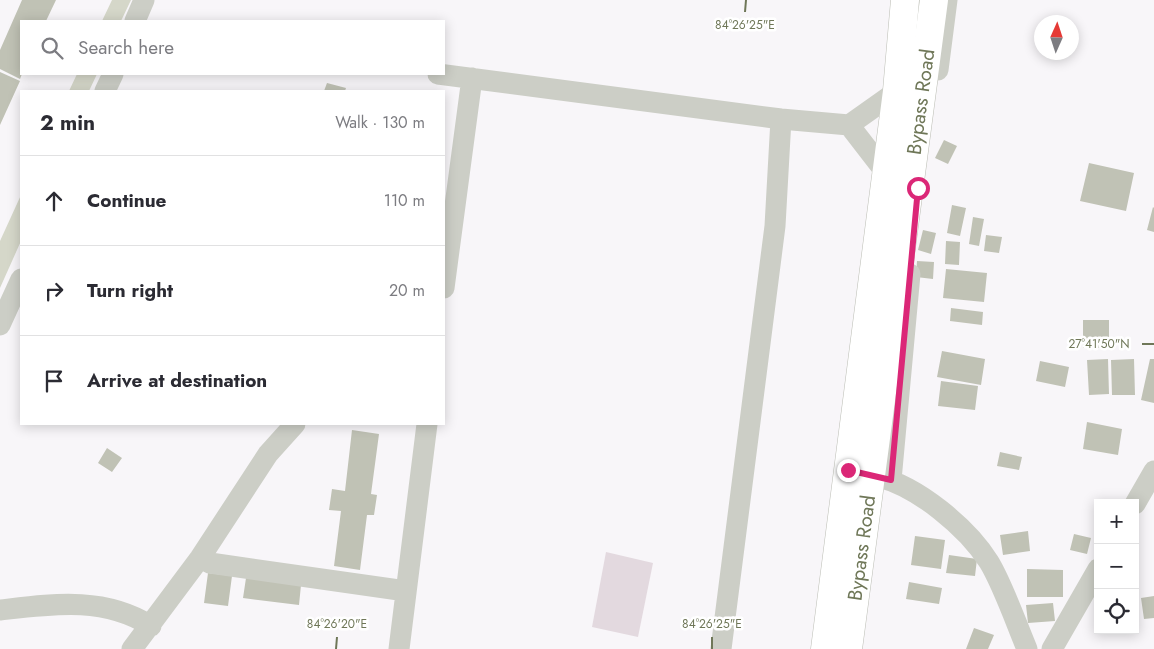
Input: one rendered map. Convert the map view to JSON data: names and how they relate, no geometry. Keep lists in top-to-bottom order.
{
  "streets": {
    "highway": ["Bypass Road"]
  },
  "north": "top",
  "page": {
    "search": "Search here",
    "heading": ["2 min", "Walk · 130 m"],
    "list": [
      ["Continue", "110 m"],
      ["Turn right", "20 m"],
      "Arrive at destination"
    ],
    "map_buttons": ["+", "−"]
  },
  "coordinates": ["84°26'25\"E", "27°41'50\"N", "84°26'20\"E"]
}
